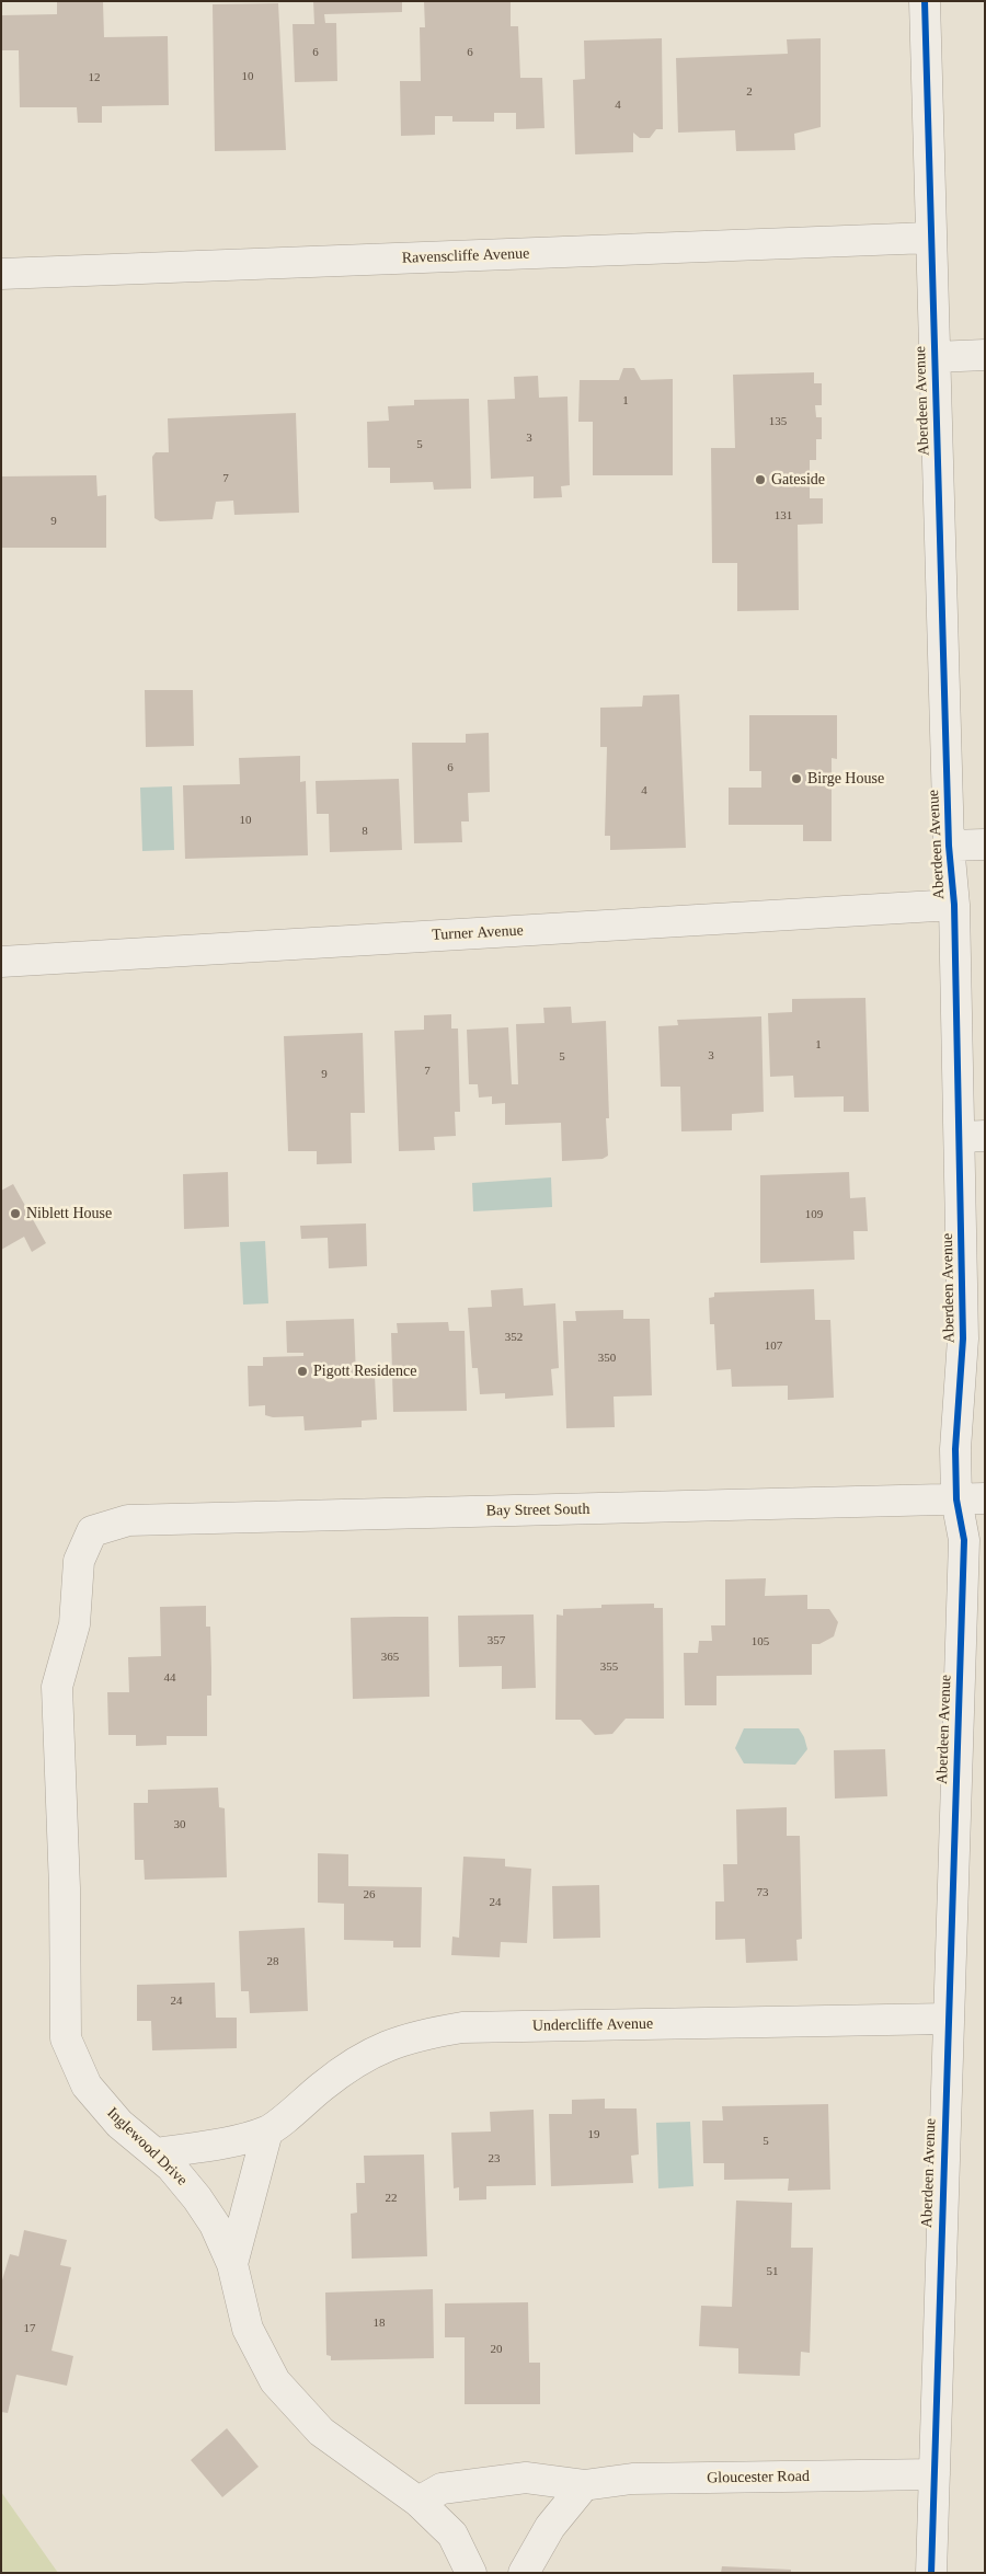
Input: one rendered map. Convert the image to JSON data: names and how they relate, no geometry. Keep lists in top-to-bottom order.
{
  "streets": {
    "street": [
      "Ravenscliffe Avenue",
      "Aberdeen Avenue",
      "Turner Avenue",
      "Bay Street South",
      "Undercliffe Avenue",
      "Inglewood Drive",
      "Gloucester Road"
    ]
  },
  "crossings": [
    ["Ravenscliffe Avenue", "Aberdeen Avenue"],
    ["Aberdeen Avenue", "Turner Avenue"],
    ["Aberdeen Avenue", "Bay Street South"],
    ["Aberdeen Avenue", "Undercliffe Avenue"],
    ["Aberdeen Avenue", "Gloucester Road"],
    ["Bay Street South", "Inglewood Drive"],
    ["Undercliffe Avenue", "Inglewood Drive"],
    ["Inglewood Drive", "Gloucester Road"]
  ],
  "places": [
    "Gateside",
    "Birge House",
    "Niblett House",
    "Pigott Residence"
  ],
  "house_numbers": [
    "6",
    "6",
    "10",
    "12",
    "2",
    "4",
    "1",
    "135",
    "3",
    "5",
    "7",
    "131",
    "9",
    "6",
    "4",
    "10",
    "8",
    "1",
    "3",
    "5",
    "7",
    "9",
    "109",
    "352",
    "107",
    "350",
    "357",
    "105",
    "365",
    "355",
    "44",
    "30",
    "73",
    "26",
    "24",
    "28",
    "24",
    "19",
    "5",
    "23",
    "22",
    "51",
    "18",
    "17",
    "20"
  ]
}
